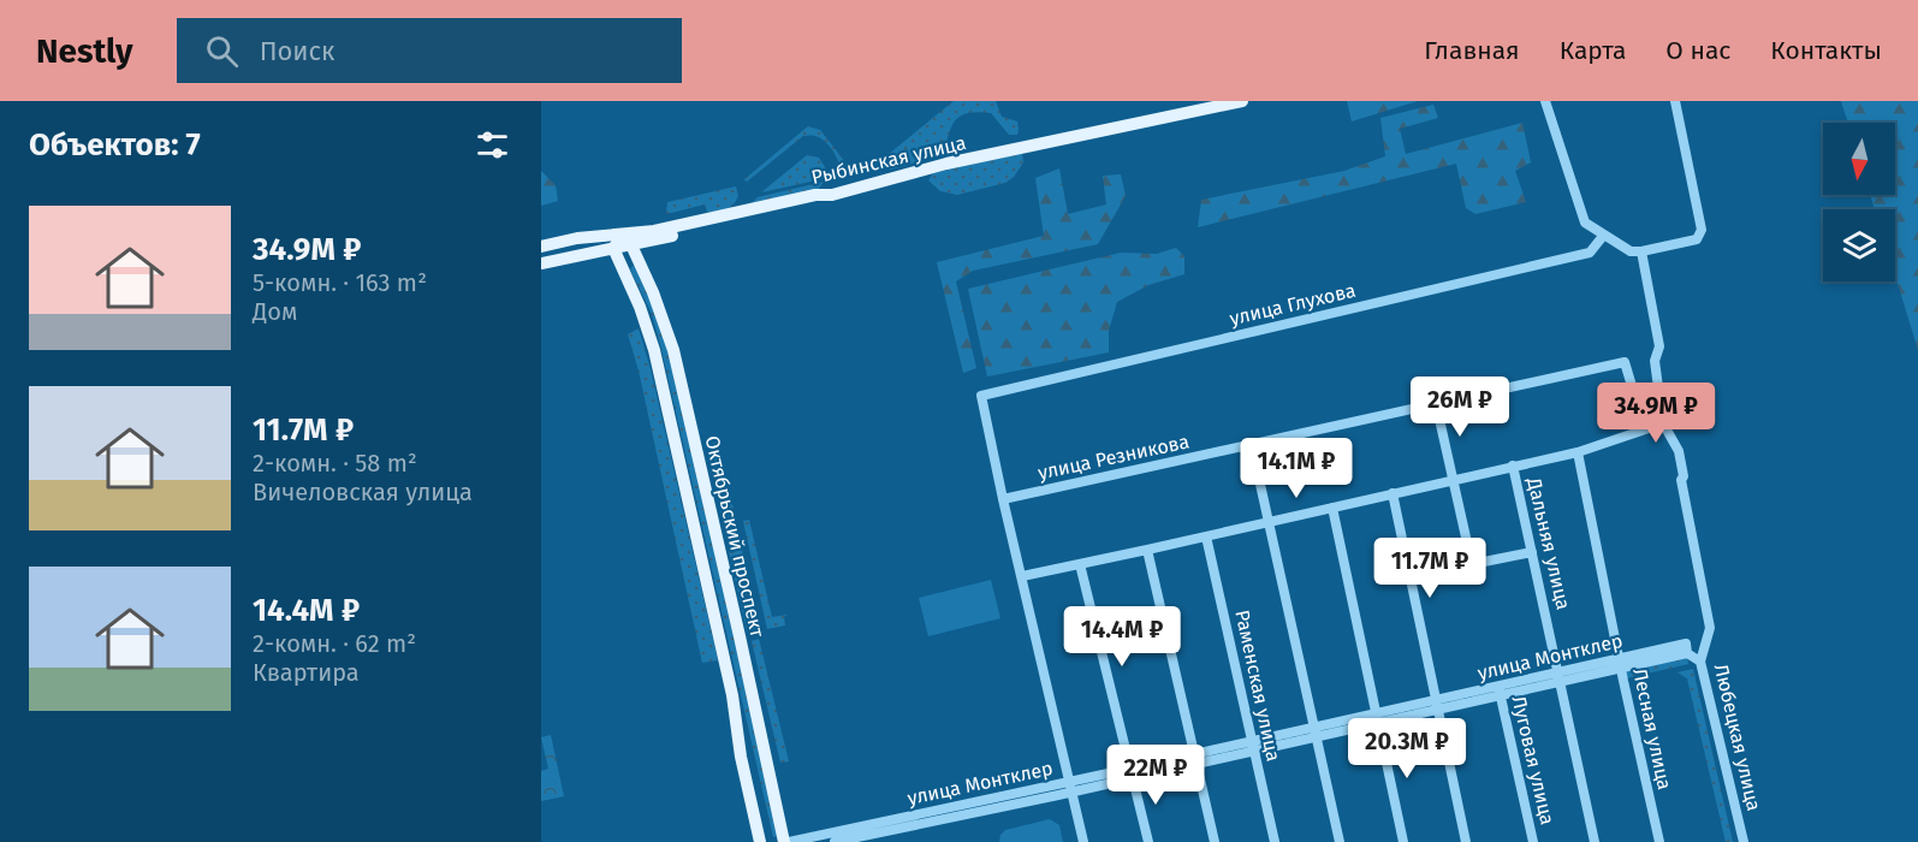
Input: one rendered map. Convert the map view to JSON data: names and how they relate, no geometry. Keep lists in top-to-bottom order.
{
  "streets": {
    "main road": ["Рыбинская улица", "Октябрьский проспект"],
    "street": [
      "улица Глухова",
      "улица Резникова",
      "Дальняя улица",
      "улица Монтклер",
      "Раменская улица",
      "Лесная улица",
      "Любецкая улица",
      "Луговая улица"
    ]
  },
  "crossings": [
    ["Рыбинская улица", "Октябрьский проспект"],
    ["улица Глухова", "улица Резникова"],
    ["улица Резникова", "Любецкая улица"],
    ["Октябрьский проспект", "улица Монтклер"],
    ["Дальняя улица", "улица Монтклер"],
    ["улица Монтклер", "Раменская улица"],
    ["улица Монтклер", "Лесная улица"],
    ["улица Монтклер", "Любецкая улица"],
    ["улица Монтклер", "Луговая улица"]
  ],
  "north": "bottom",
  "page": {
    "header": "Nestly",
    "search": "Поиск",
    "nav": [
      "Главная",
      "Карта",
      "О нас",
      "Контакты"
    ],
    "heading": "Объектов: 7",
    "list": [
      {
        "name": "34.9M ₽",
        "note": "5-комн. · 163 m² · Дом"
      },
      {
        "name": "11.7M ₽",
        "note": "2-комн. · 58 m² · Вичеловская улица"
      },
      {
        "name": "14.4M ₽",
        "note": "2-комн. · 62 m² · Квартира"
      }
    ],
    "price": [
      "26M ₽",
      "34.9M ₽",
      "14.1M ₽",
      "11.7M ₽",
      "14.4M ₽",
      "20.3M ₽",
      "22M ₽"
    ]
  }
}
